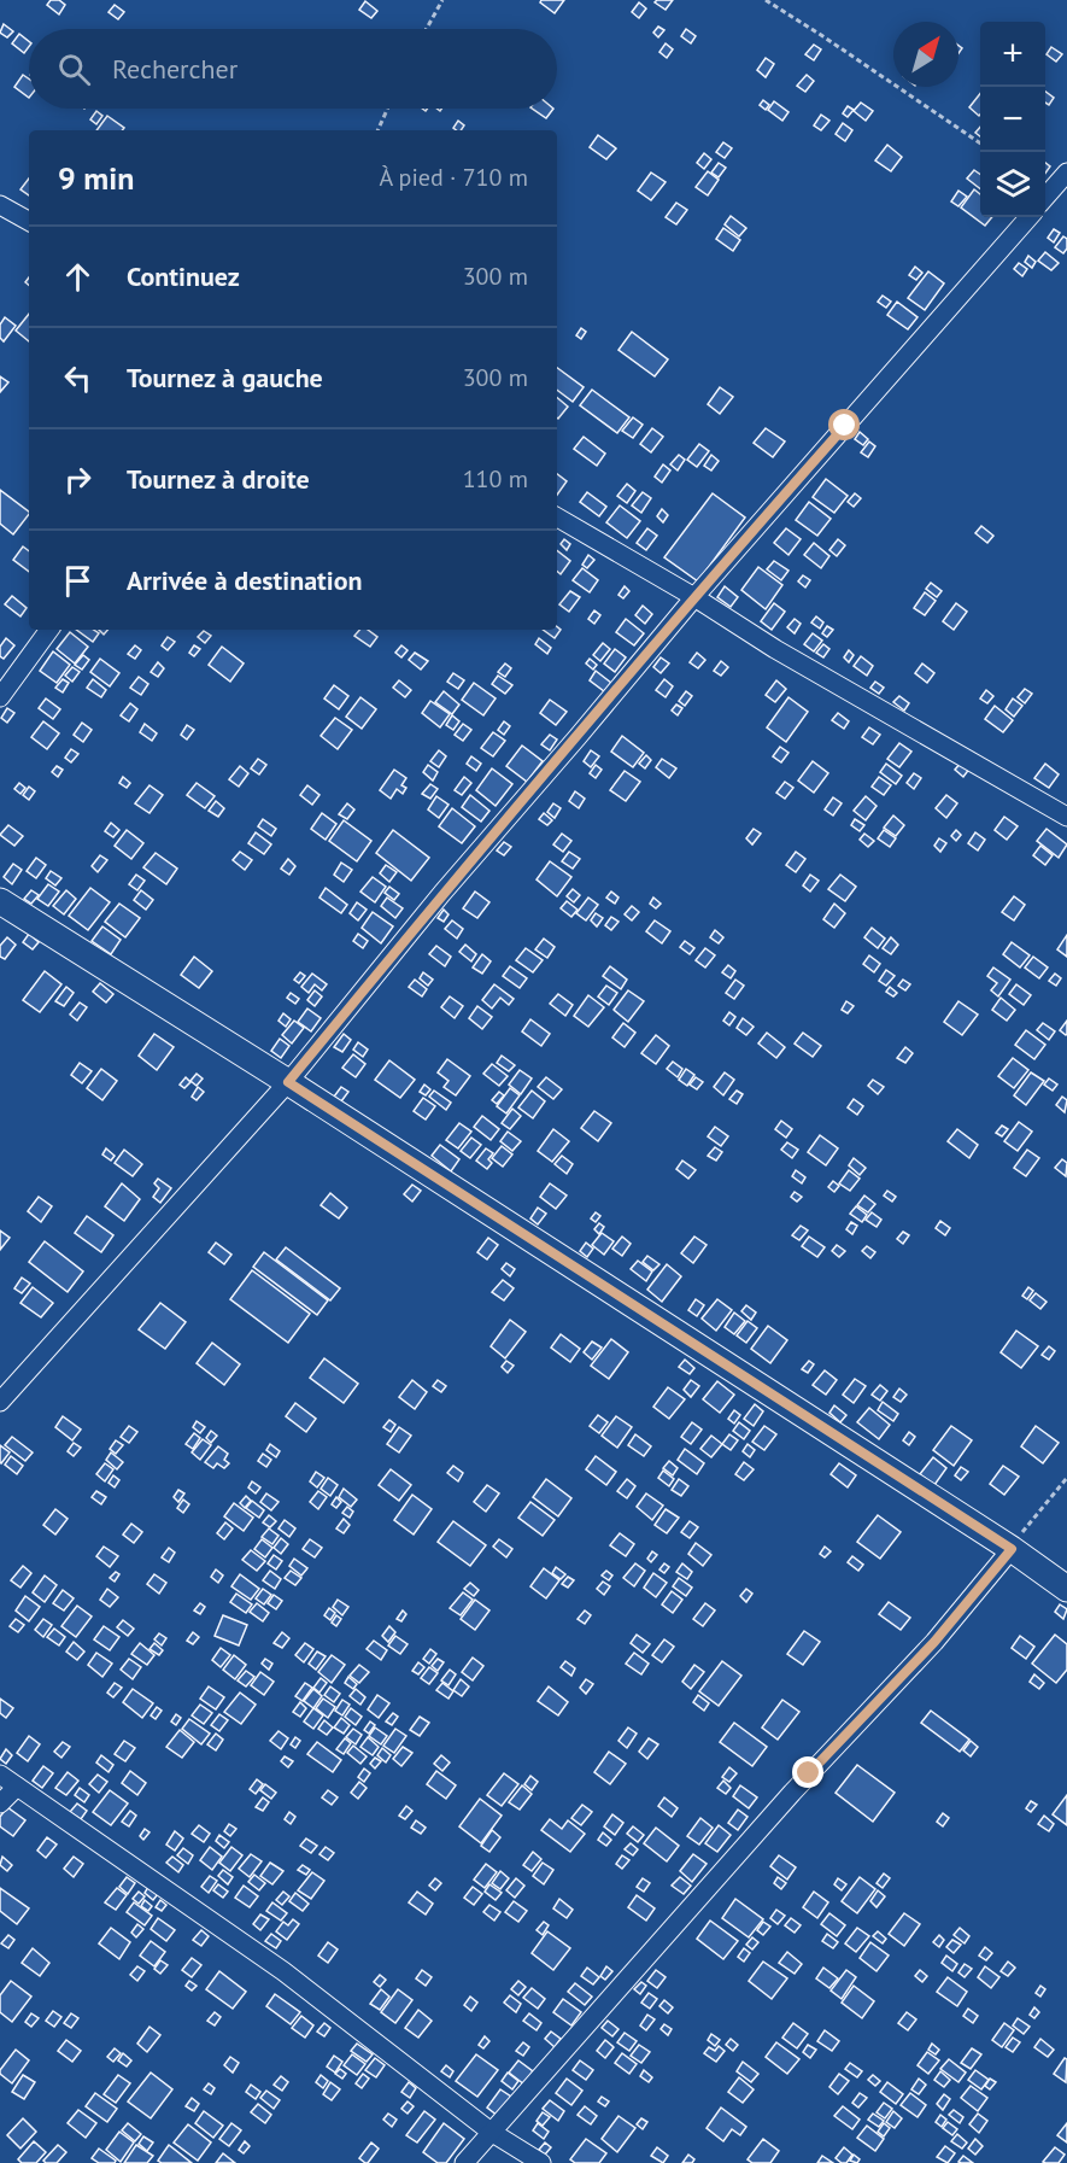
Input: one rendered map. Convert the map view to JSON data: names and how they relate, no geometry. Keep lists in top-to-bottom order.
{
  "north": "top right",
  "page": {
    "map_buttons": ["+", "−"],
    "search": "Rechercher",
    "heading": ["9 min", "À pied · 710 m"],
    "list": [
      ["Continuez", "300 m"],
      ["Tournez à gauche", "300 m"],
      ["Tournez à droite", "110 m"],
      "Arrivée à destination"
    ]
  }
}
